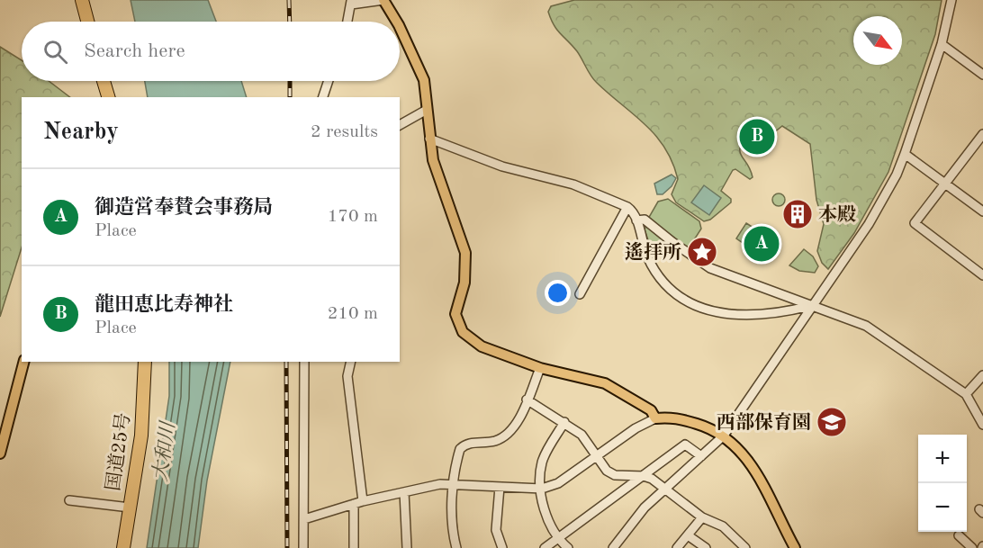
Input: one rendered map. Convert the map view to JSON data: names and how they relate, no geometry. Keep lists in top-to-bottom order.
{
  "streets": {
    "highway": ["国道25号"]
  },
  "water": ["大和川"],
  "places": {
    "building": ["本殿"],
    "place": ["遙拝所"],
    "school or university": ["西部保育園"]
  },
  "north": "bottom right",
  "page": {
    "search": "Search here",
    "heading": ["Nearby", "2 results"],
    "pins": ["B", "A"],
    "list": [
      {
        "mark": "A",
        "name": "御造営奉賛会事務局",
        "note": "Place",
        "value": "170 m"
      },
      {
        "mark": "B",
        "name": "龍田恵比寿神社",
        "note": "Place",
        "value": "210 m"
      }
    ],
    "map_buttons": ["+", "−"]
  }
}
